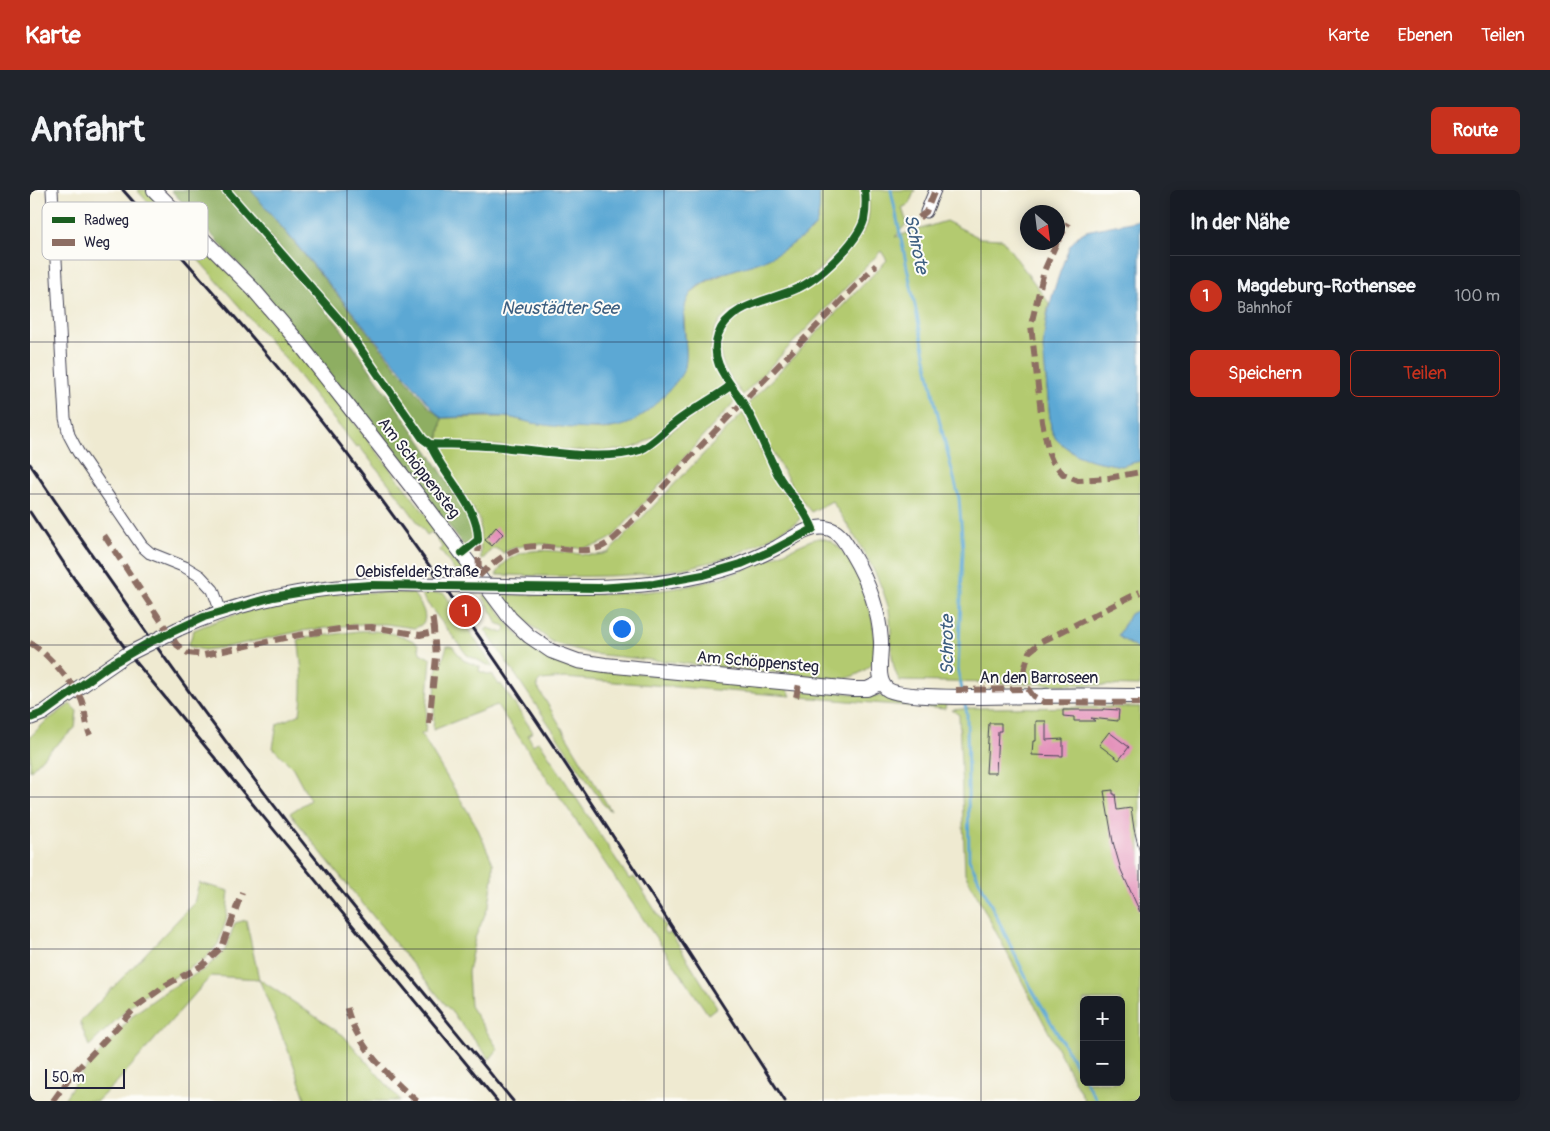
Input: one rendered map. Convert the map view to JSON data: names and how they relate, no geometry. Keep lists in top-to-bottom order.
{
  "streets": {
    "street": ["Am Schöppensteg", "Oebisfelder Straße", "An den Barroseen"]
  },
  "crossings": [
    ["Am Schöppensteg", "Oebisfelder Straße"],
    ["Am Schöppensteg", "An den Barroseen"],
    ["Oebisfelder Straße", "An den Barroseen"]
  ],
  "water": ["Schrote", "Neustädter See"],
  "legend": ["Radweg", "Weg"],
  "scale_bar": "50 m",
  "north": "bottom right",
  "page": {
    "header": "Karte",
    "nav": ["Karte", "Ebenen", "Teilen"],
    "buttons": [
      "Route",
      ["Speichern", "Teilen"]
    ],
    "title": "Anfahrt",
    "heading": "In der Nähe",
    "list": [
      {
        "mark": "1",
        "name": "Magdeburg-Rothensee",
        "note": "Bahnhof",
        "value": "100 m"
      }
    ],
    "pins": "1",
    "map_buttons": ["+", "−"],
    "scale": "50 m"
  }
}
